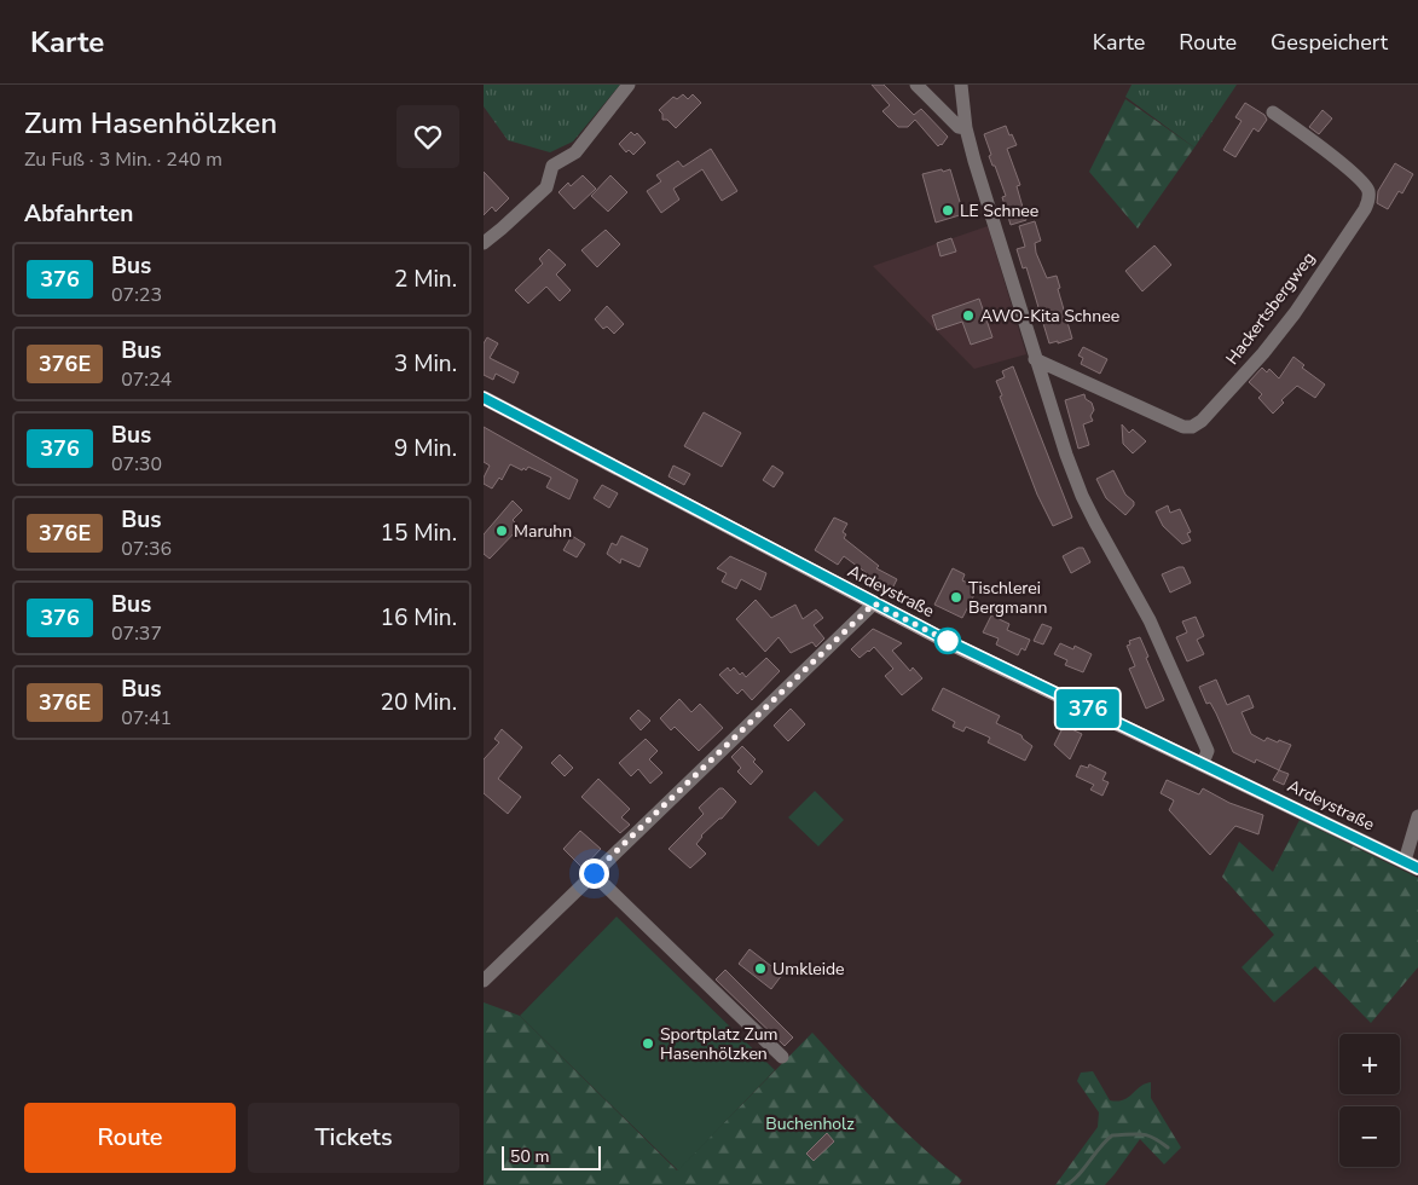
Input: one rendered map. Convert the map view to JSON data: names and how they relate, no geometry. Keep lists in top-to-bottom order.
{
  "streets": {
    "main road": ["Ardeystraße"],
    "street": ["Hackertsbergweg"]
  },
  "parks": ["Buchenholz"],
  "places": [
    "LE Schnee",
    "AWO-Kita Schnee",
    "Maruhn",
    "Tischlerei Bergmann",
    "Umkleide",
    "Sportplatz Zum Hasenhölzken"
  ],
  "lines": ["bus line 376"],
  "scale_bar": "50 m",
  "page": {
    "header": "Karte",
    "nav": ["Karte", "Route", "Gespeichert"],
    "heading": [
      ["Zum Hasenhölzken", "Zu Fuß · 3 Min. · 240 m"],
      "Abfahrten"
    ],
    "on_map": "376",
    "list": [
      {
        "mark": "376",
        "name": "Bus",
        "note": "07:23",
        "value": "2 Min."
      },
      {
        "mark": "376E",
        "name": "Bus",
        "note": "07:24",
        "value": "3 Min."
      },
      {
        "mark": "376",
        "name": "Bus",
        "note": "07:30",
        "value": "9 Min."
      },
      {
        "mark": "376E",
        "name": "Bus",
        "note": "07:36",
        "value": "15 Min."
      },
      {
        "mark": "376",
        "name": "Bus",
        "note": "07:37",
        "value": "16 Min."
      },
      {
        "mark": "376E",
        "name": "Bus",
        "note": "07:41",
        "value": "20 Min."
      }
    ],
    "map_buttons": ["+", "−"],
    "buttons": ["Route", "Tickets"],
    "scale": "50 m"
  }
}
